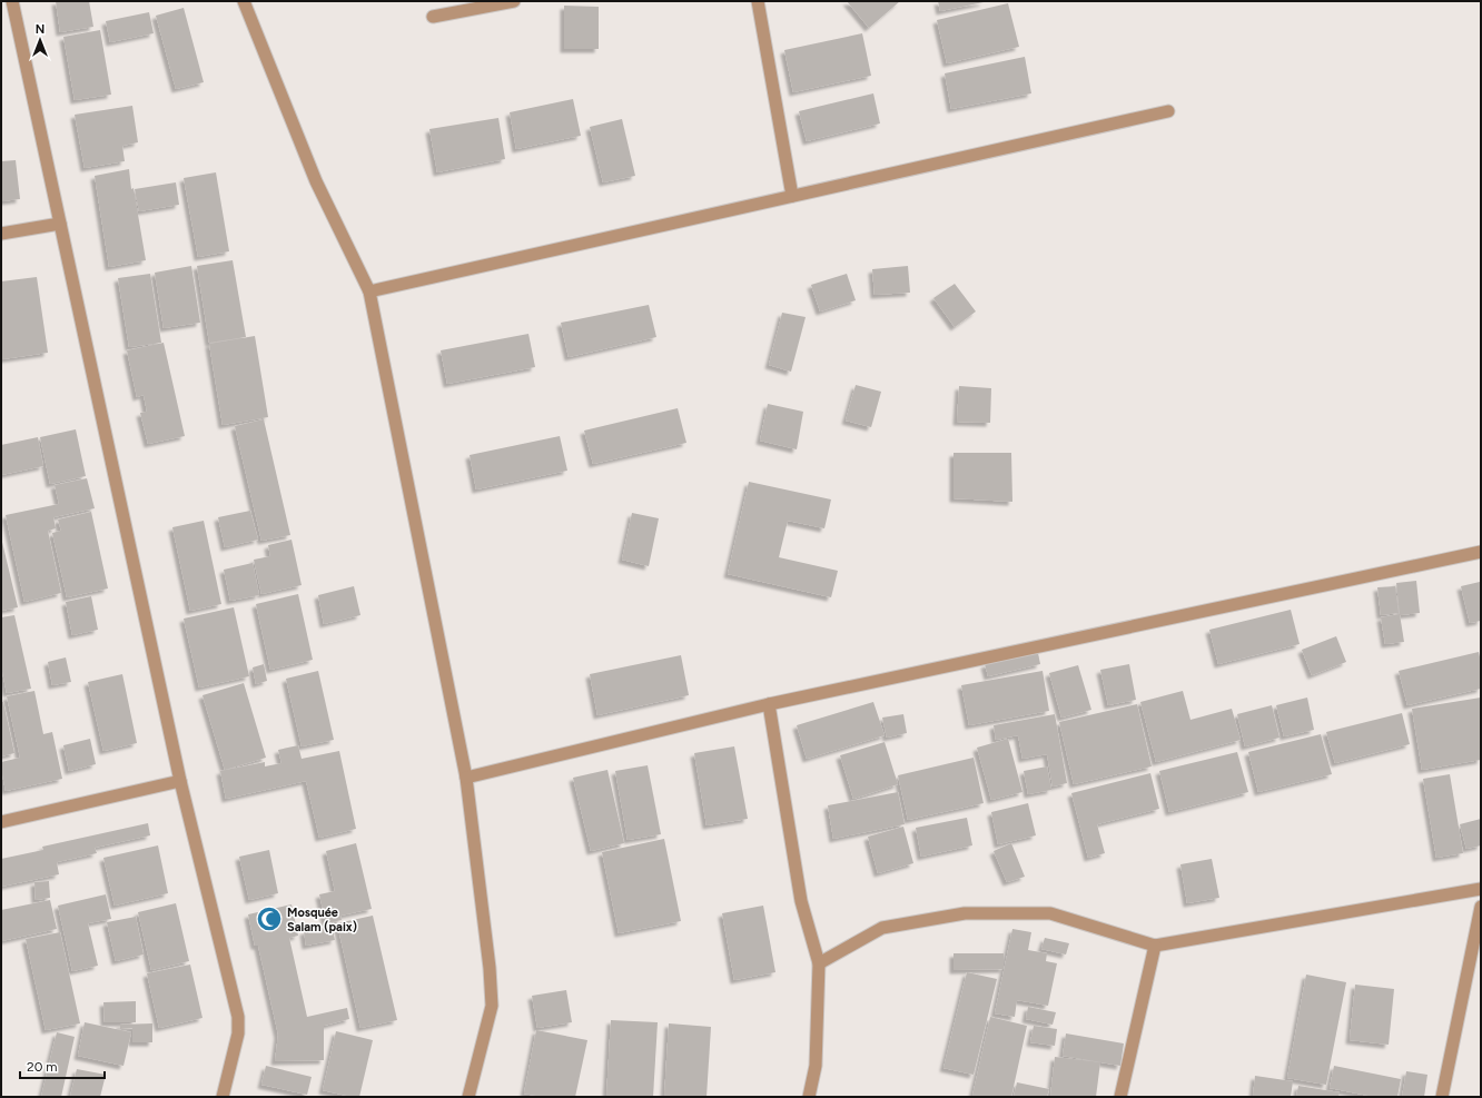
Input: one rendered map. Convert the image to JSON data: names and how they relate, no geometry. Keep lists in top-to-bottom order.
{
  "places": {
    "mosque": ["Mosquée Salam (paix)"]
  },
  "scale_bar": "20 m",
  "north": "top"
}
